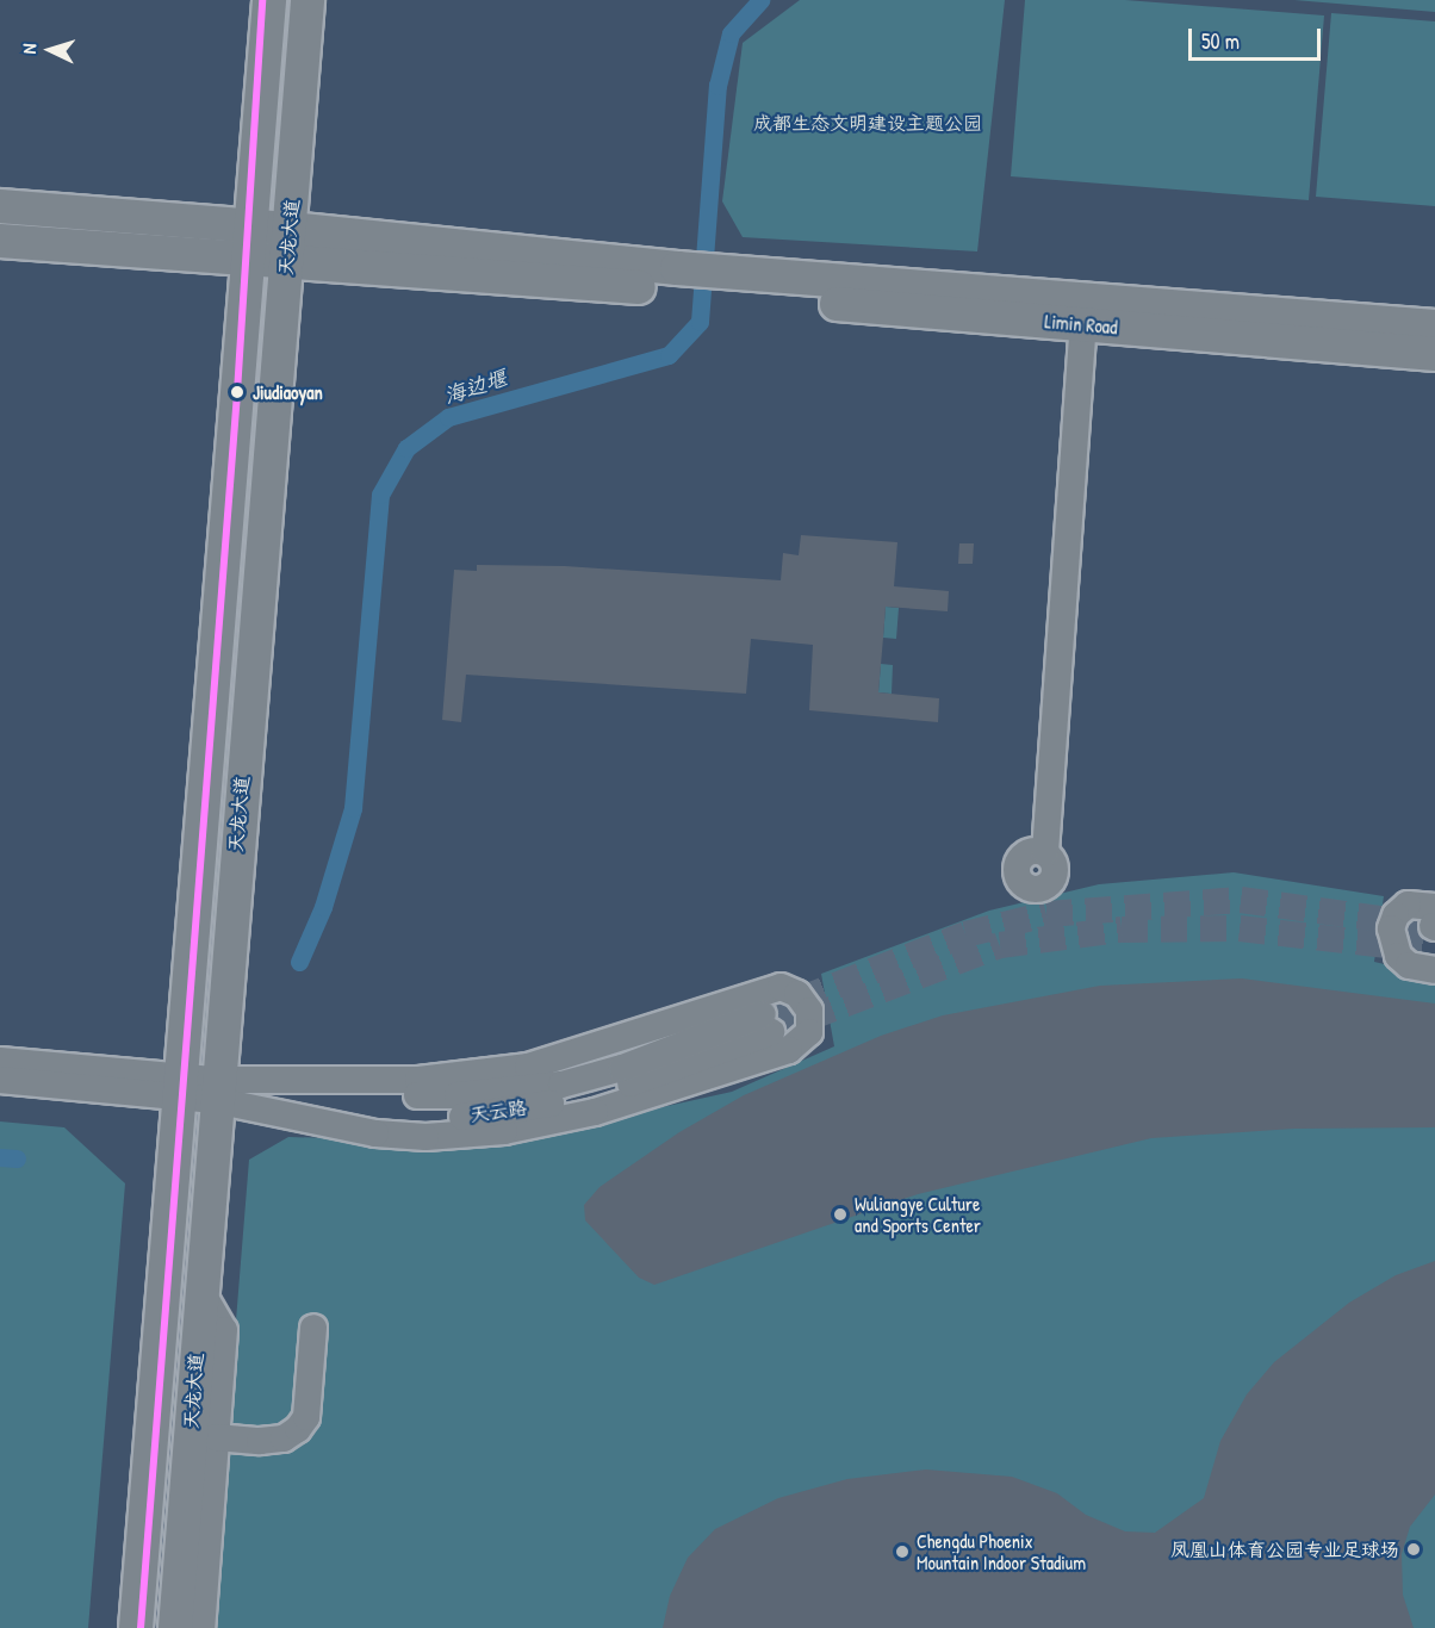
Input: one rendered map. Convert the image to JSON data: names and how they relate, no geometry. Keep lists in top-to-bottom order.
{
  "streets": {
    "main road": ["天龙大道", "Limin Road"],
    "street": ["天云路"]
  },
  "crossings": [
    ["天龙大道", "天云路"]
  ],
  "water": ["海边堰"],
  "parks": ["成都生态文明建设主题公园"],
  "places": [
    "Jiudiaoyan",
    "Wuliangye Culture and Sports Center",
    "凤凰山体育公园专业足球场",
    "Chengdu Phoenix Mountain Indoor Stadium"
  ],
  "scale_bar": "50 m",
  "north": "left"
}
